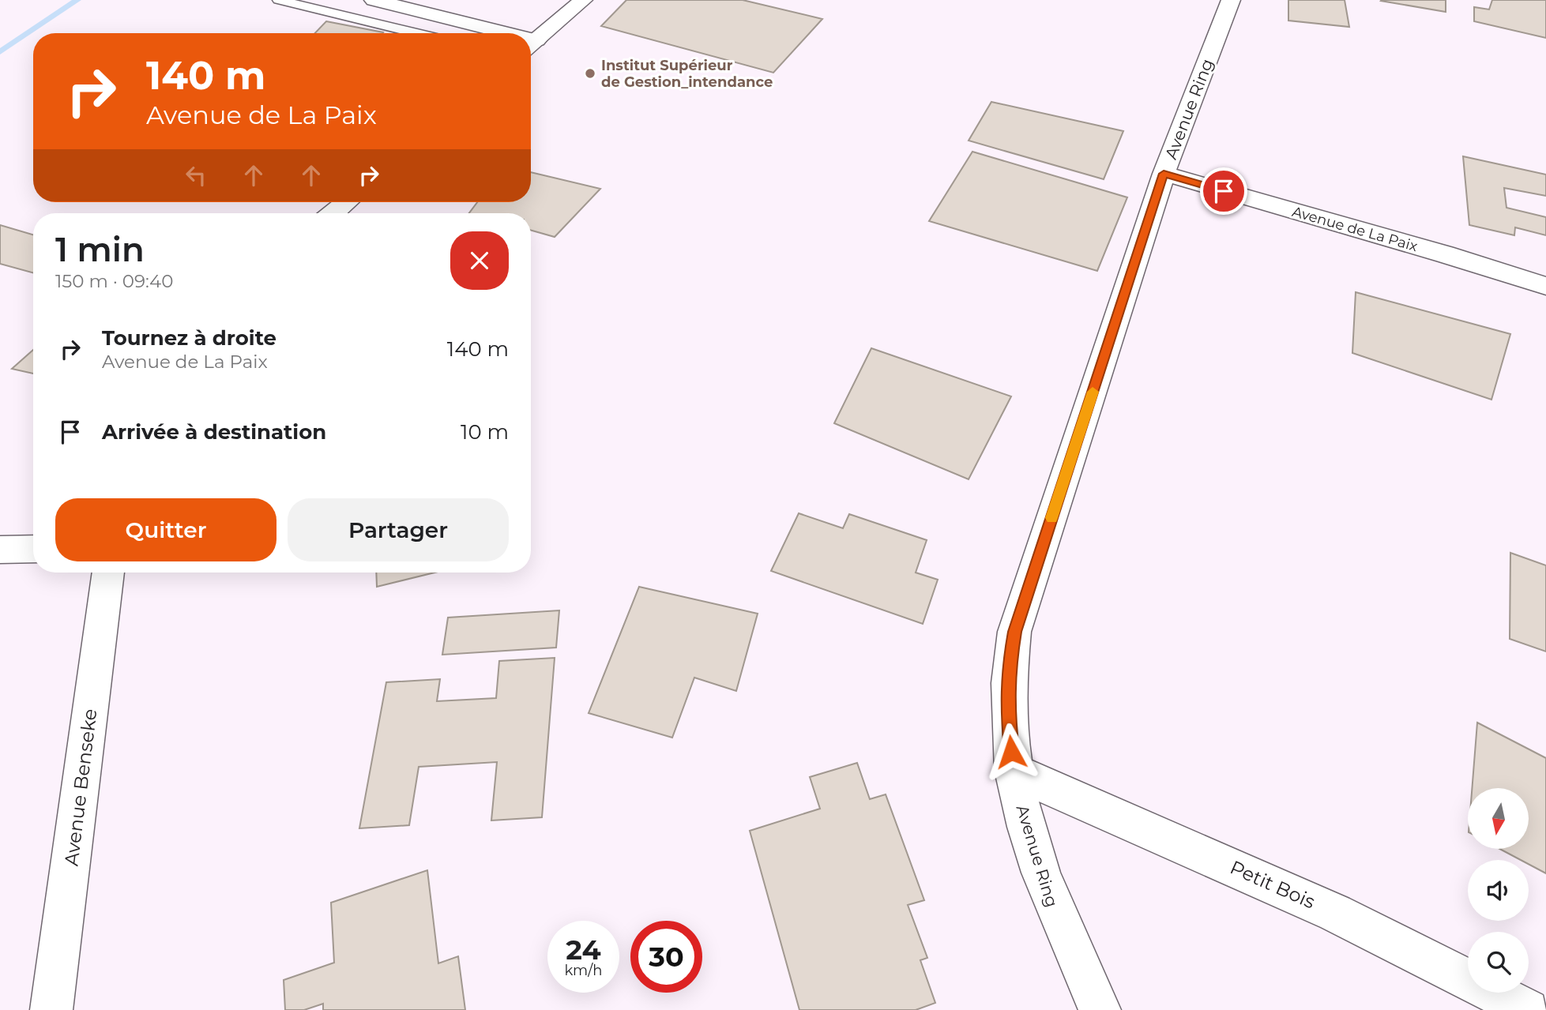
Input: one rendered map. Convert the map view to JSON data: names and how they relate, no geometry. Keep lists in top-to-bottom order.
{
  "streets": {
    "street": [
      "Avenue Ring",
      "Avenue de La Paix",
      "Avenue Benseke",
      "Petit Bois"
    ]
  },
  "crossings": [
    ["Avenue Ring", "Avenue de La Paix"],
    ["Avenue Ring", "Petit Bois"]
  ],
  "places": ["Institut Supérieur de Gestion_intendance"],
  "north": "bottom",
  "page": {
    "turn": ["140 m", "Avenue de La Paix"],
    "heading": ["1 min", "150 m · 09:40"],
    "list": [
      {
        "name": "Tournez à droite",
        "note": "Avenue de La Paix",
        "value": "140 m"
      },
      {
        "name": "Arrivée à destination",
        "value": "10 m"
      }
    ],
    "buttons": ["Quitter", "Partager"],
    "speed": "24 km/h",
    "limit": "30"
  }
}
